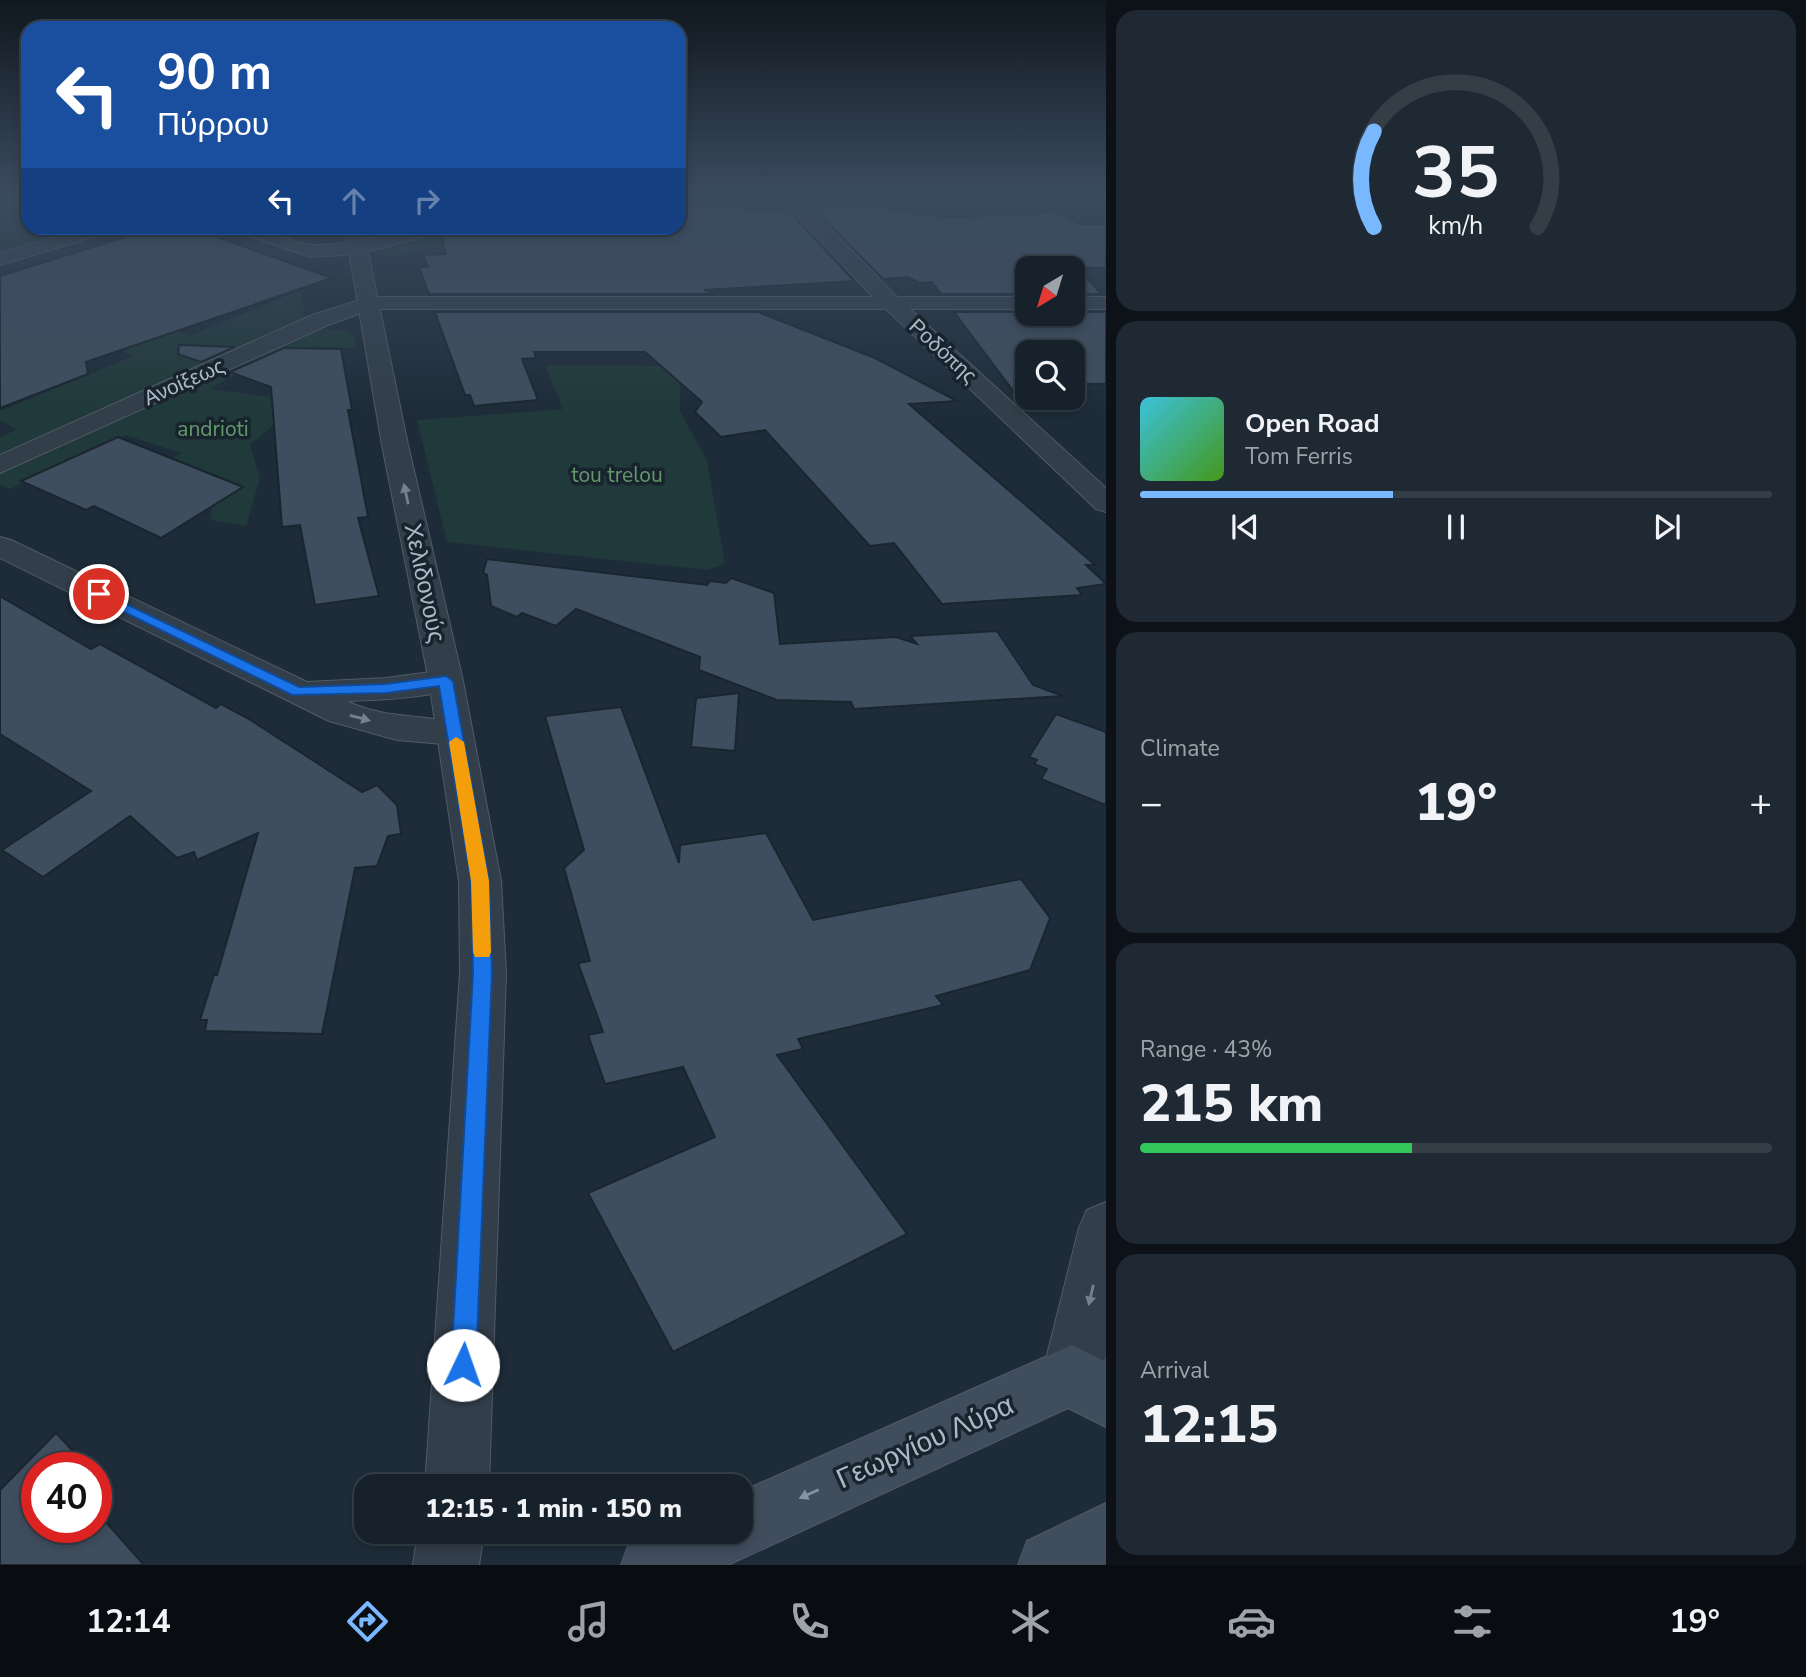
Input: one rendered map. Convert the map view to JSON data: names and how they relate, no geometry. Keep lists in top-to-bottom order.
{
  "streets": {
    "main road": ["Γεωργίου Λύρα"],
    "street": ["Ροδόπης", "Ανοίξεως", "Χελιδονούς"]
  },
  "crossings": [
    ["Ροδόπης", "Ανοίξεως"],
    ["Ανοίξεως", "Χελιδονούς"]
  ],
  "one_way": ["Γεωργίου Λύρα"],
  "parks": ["andrioti", "tou trelou"],
  "north": "bottom left",
  "page": {
    "turn": ["90 m", "Πύρρου"],
    "song": ["Open Road", "Tom Ferris"],
    "tile": [
      "Climate",
      ["Range · 43%", "215 km"],
      ["Arrival", "12:15"]
    ],
    "heat": ["−", "19°", "+"],
    "limit": "40",
    "trip": "12:15 · 1 min · 150 m",
    "tabs": ["12:14", "19°"],
    "gauge": ["35", "km/h"]
  }
}
